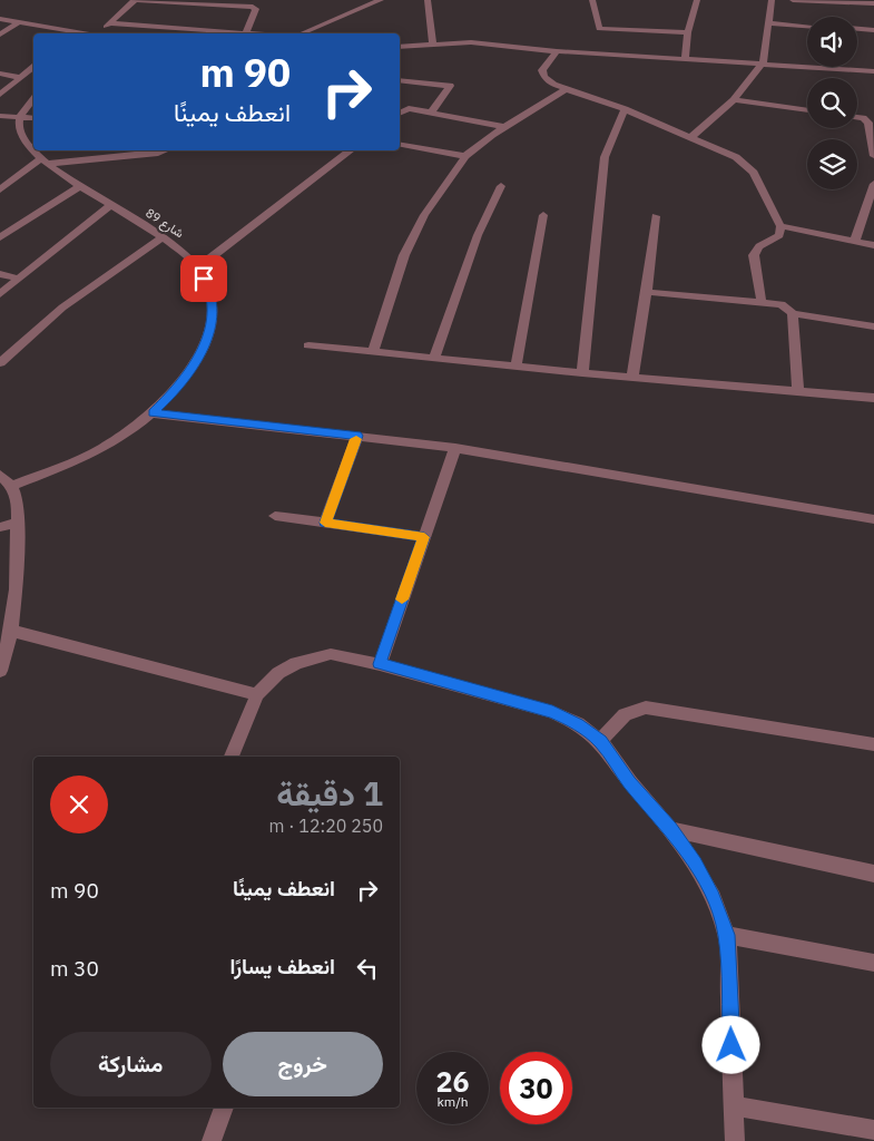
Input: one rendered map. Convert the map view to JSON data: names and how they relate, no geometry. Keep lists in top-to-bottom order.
{
  "streets": {
    "street": ["شارع 89"]
  },
  "page": {
    "turn": ["90 m", "انعطف يمينًا"],
    "heading": ["1 دقيقة", "250 m · 12:20"],
    "list": [
      {
        "name": "انعطف يمينًا",
        "value": "90 m"
      },
      {
        "name": "انعطف يسارًا",
        "value": "30 m"
      }
    ],
    "buttons": ["خروج", "مشاركة"],
    "speed": "26 km/h",
    "limit": "30"
  }
}
